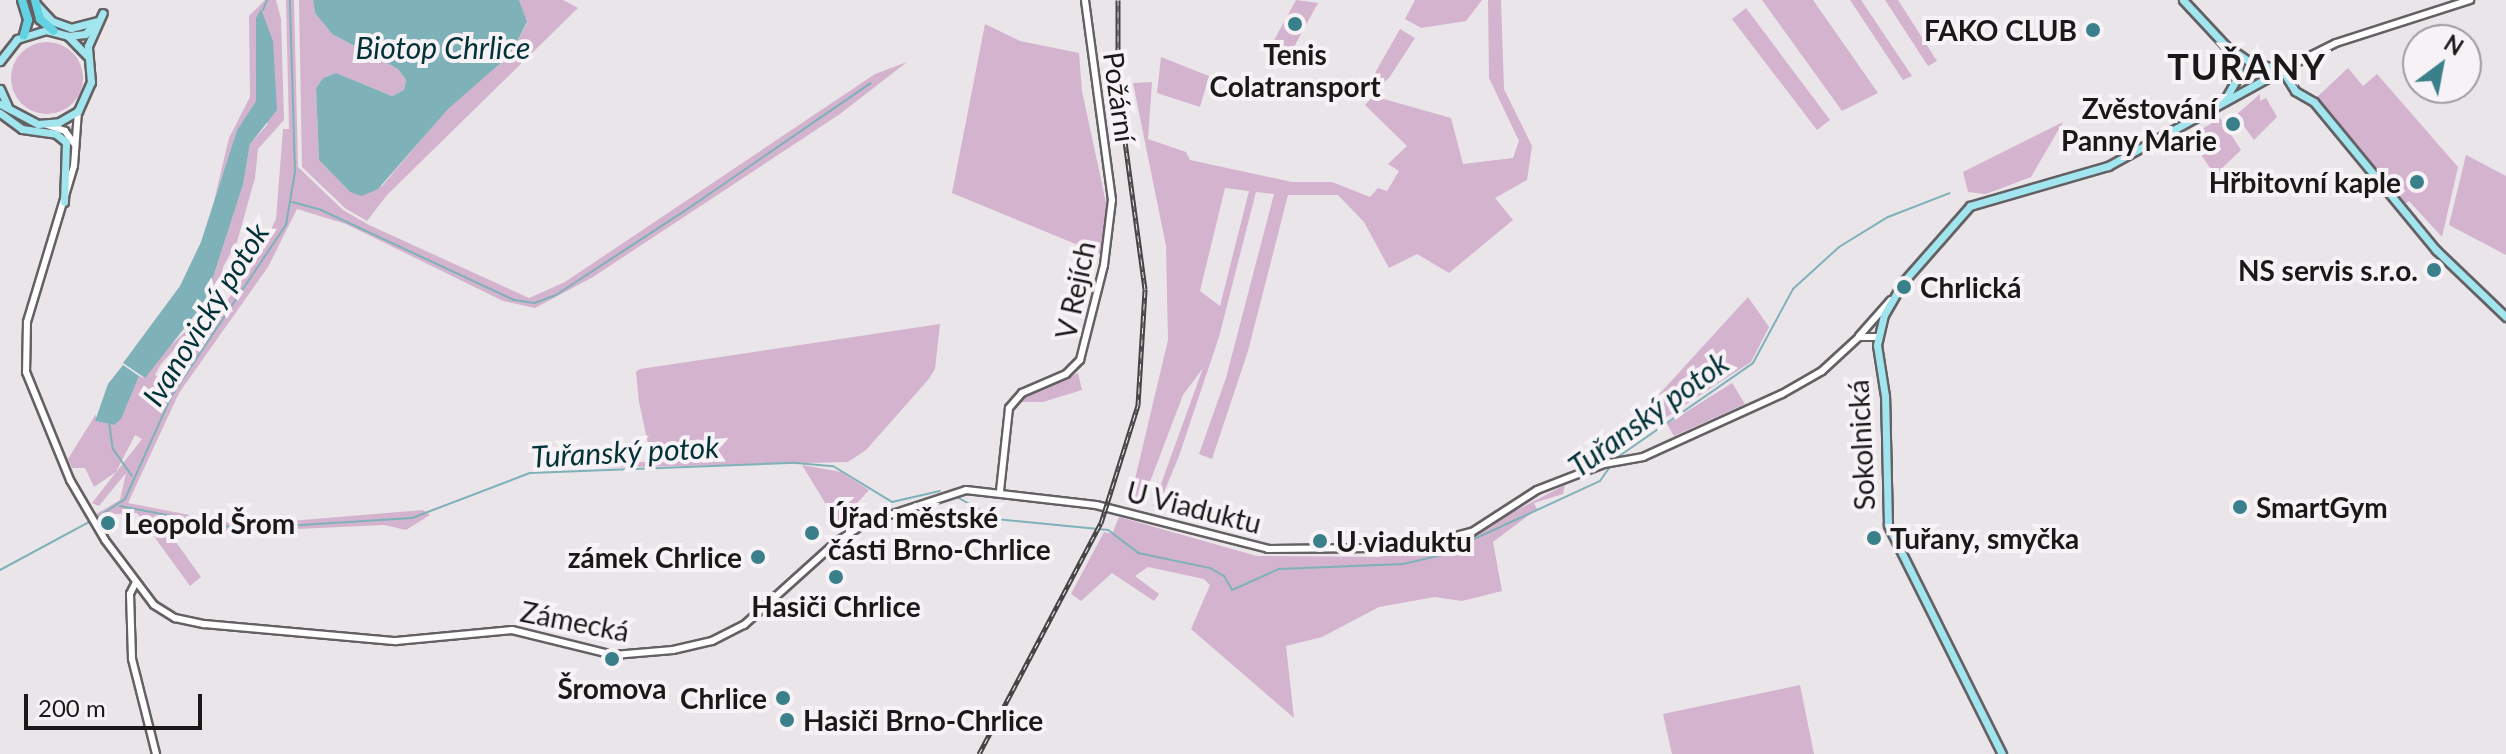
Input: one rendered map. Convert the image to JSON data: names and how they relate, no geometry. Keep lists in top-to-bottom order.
{
  "streets": {
    "main road": ["Sokolnická"],
    "street": [
      "Požární",
      "V Rejích",
      "U Viaduktu",
      "Zámecká"
    ]
  },
  "crossings": [
    ["Požární", "V Rejích"],
    ["V Rejích", "U Viaduktu"],
    ["Sokolnická", "U Viaduktu"],
    ["U Viaduktu", "Zámecká"]
  ],
  "districts": ["TUŘANY"],
  "water": ["Biotop Chrlice", "Ivanovický potok", "Tuřanský potok"],
  "places": [
    "Tenis Colatransport",
    "FAKO CLUB",
    "Zvěstování Panny Marie",
    "Hřbitovní kaple",
    "NS servis s.r.o.",
    "Chrlická",
    "SmartGym",
    "Leopold Šrom",
    "Úřad městské části Brno-Chrlice",
    "Tuřany, smyčka",
    "U viaduktu",
    "zámek Chrlice",
    "Hasiči Chrlice",
    "Šromova",
    "Chrlice",
    "Hasiči Brno-Chrlice"
  ],
  "scale_bar": "200 m",
  "north": "top right"
}
